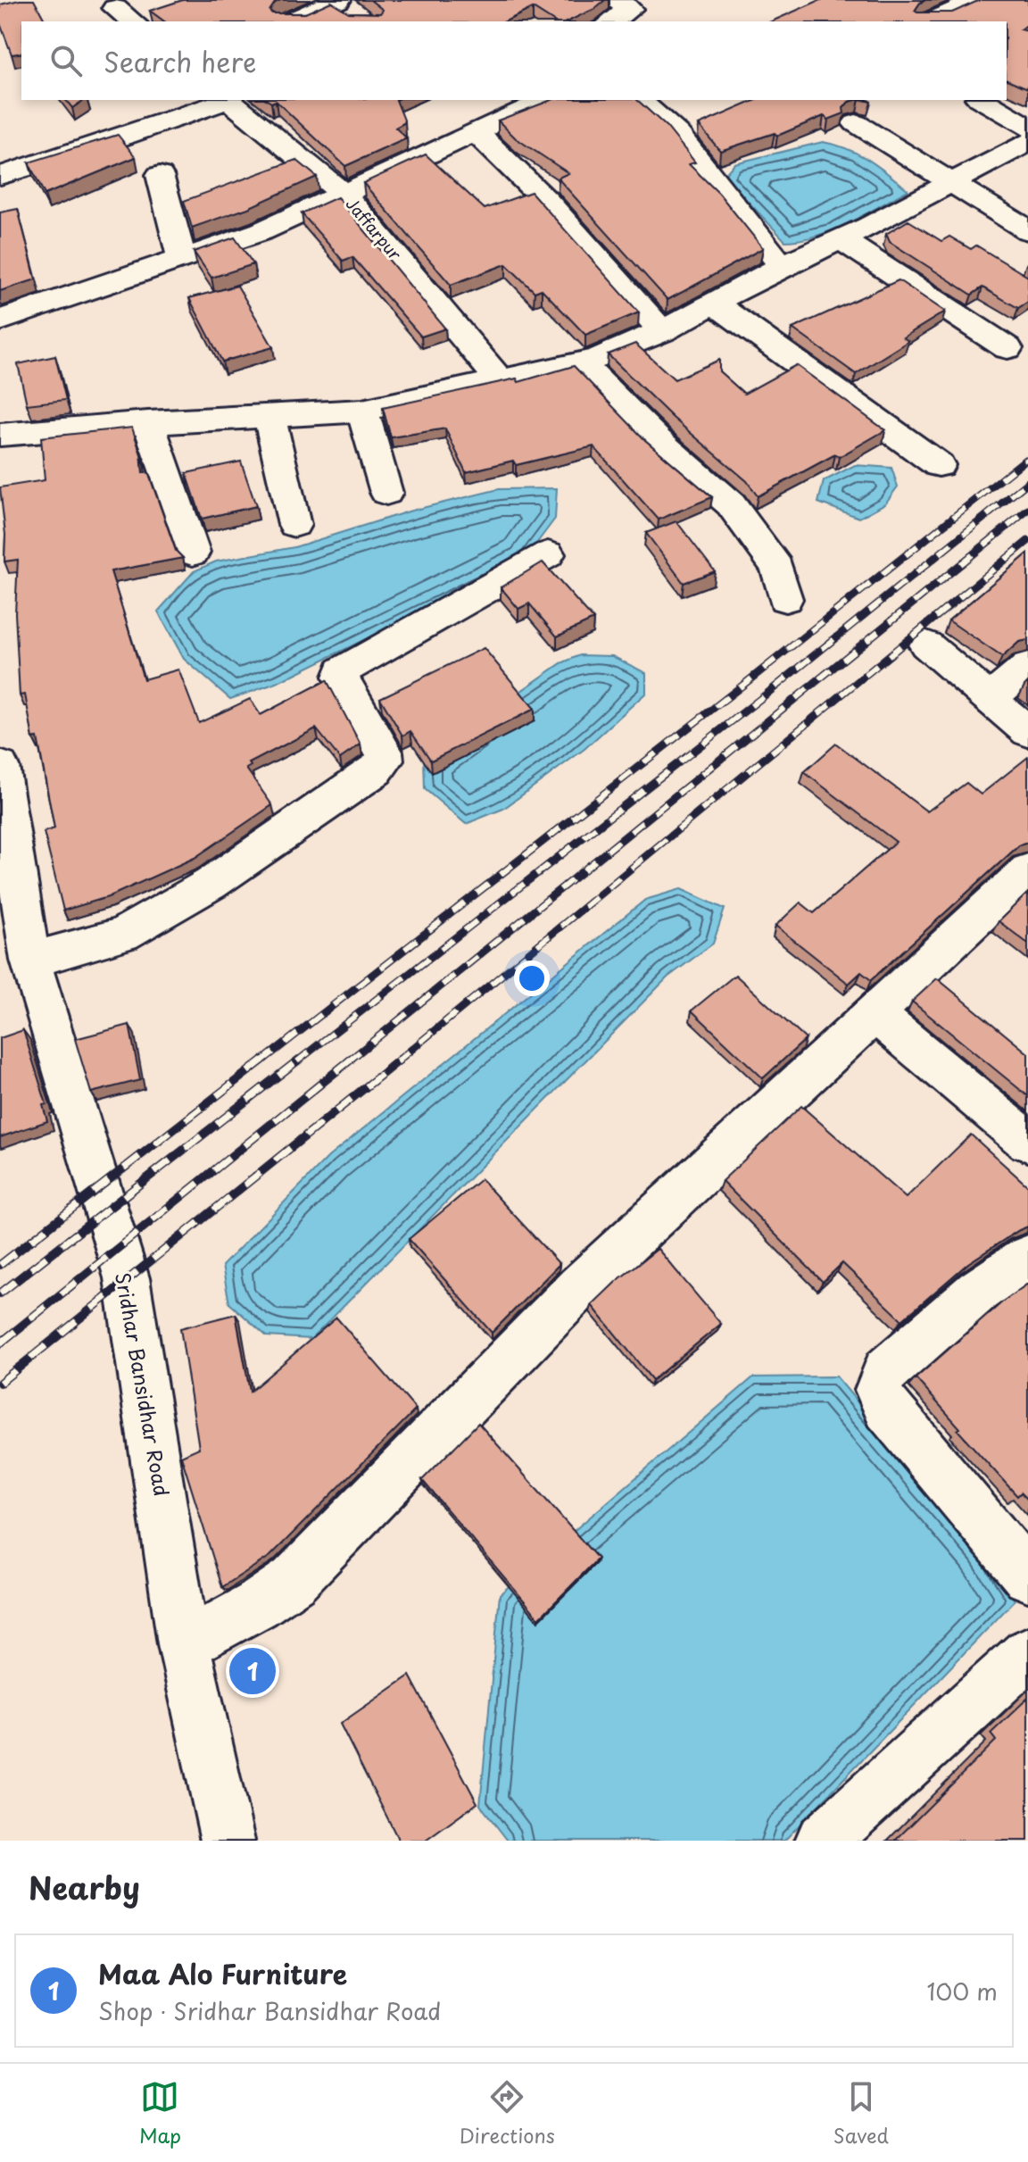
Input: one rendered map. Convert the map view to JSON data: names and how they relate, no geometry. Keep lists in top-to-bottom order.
{
  "streets": {
    "street": ["Jaffarpur", "Sridhar Bansidhar Road"]
  },
  "page": {
    "search": "Search here",
    "pins": "1",
    "heading": "Nearby",
    "list": [
      {
        "mark": "1",
        "name": "Maa Alo Furniture",
        "note": "Shop · Sridhar Bansidhar Road",
        "value": "100 m"
      }
    ],
    "nav": ["Map", "Directions", "Saved"]
  }
}
